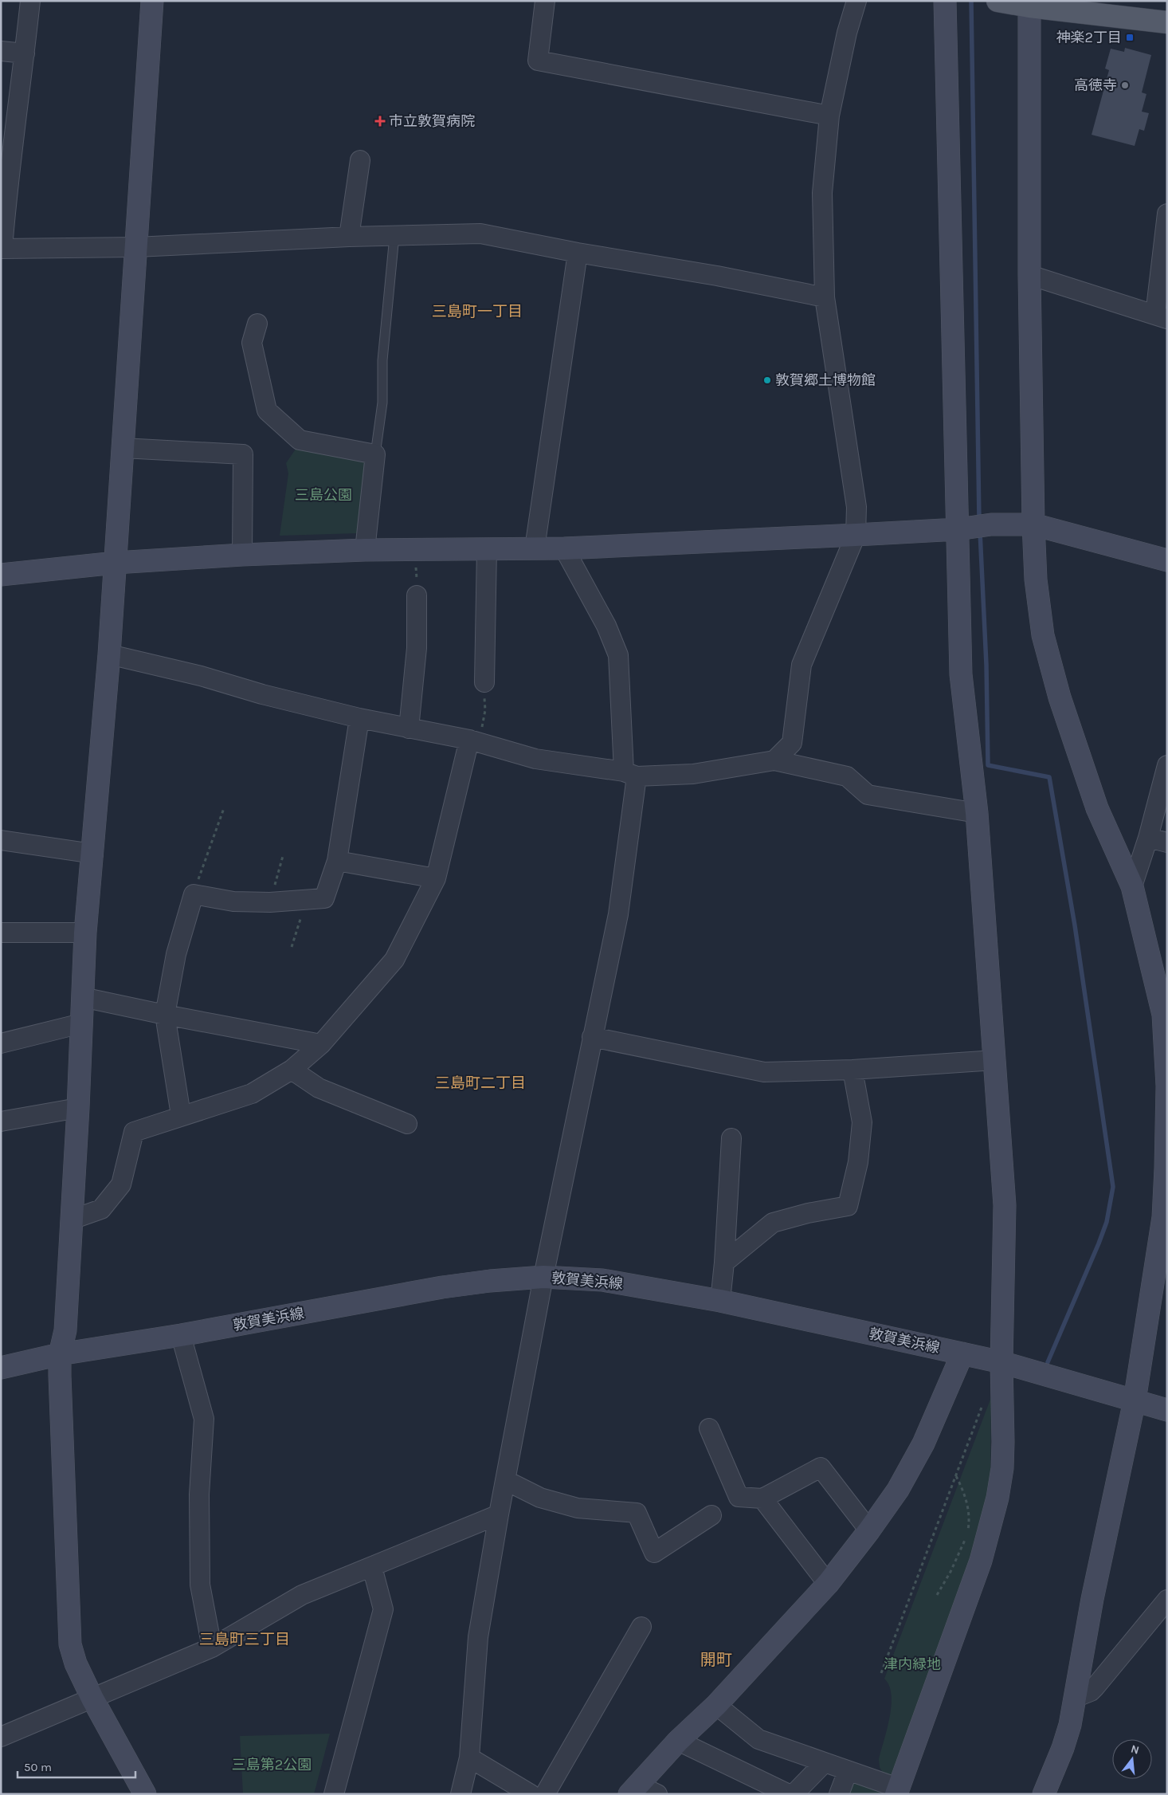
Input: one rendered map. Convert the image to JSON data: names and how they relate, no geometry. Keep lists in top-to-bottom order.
{
  "streets": {
    "street": ["敦賀美浜線"]
  },
  "districts": [
    "三島町一丁目",
    "三島町二丁目",
    "三島町三丁目",
    "開町"
  ],
  "parks": ["三島公園", "津内緑地", "三島第2公園"],
  "places": {
    "transit": ["神楽2丁目"],
    "other": ["高徳寺", "敦賀郷土博物館"],
    "health": ["市立敦賀病院"]
  },
  "scale_bar": "50 m",
  "north": "top"
}
